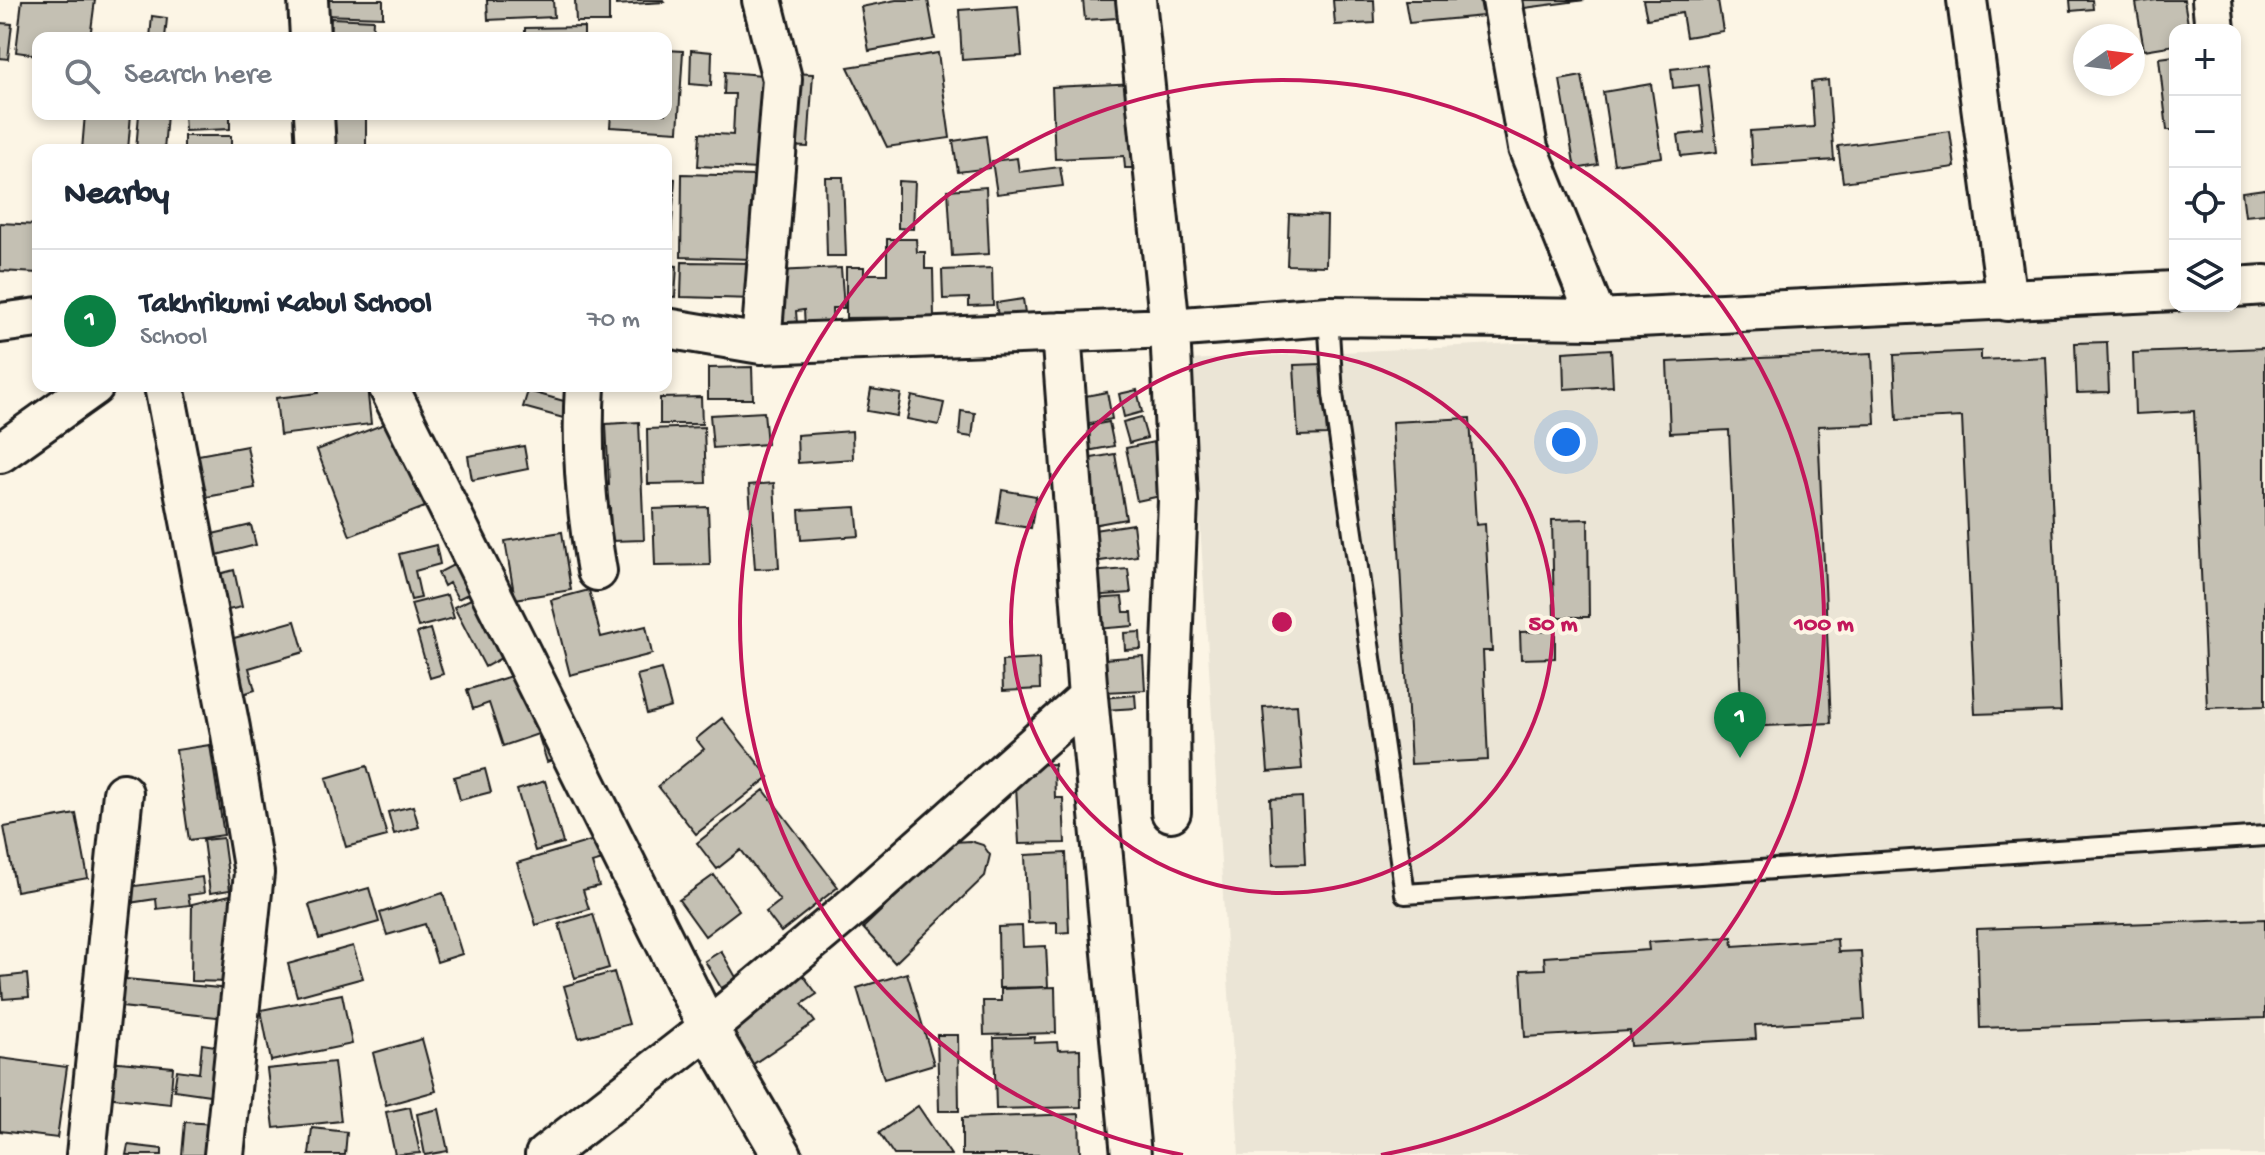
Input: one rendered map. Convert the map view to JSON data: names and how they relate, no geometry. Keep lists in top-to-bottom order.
{
  "north": "right",
  "page": {
    "map_buttons": ["+", "−"],
    "search": "Search here",
    "heading": "Nearby",
    "list": [
      {
        "mark": "1",
        "name": "Takhrikumi Kabul School",
        "note": "School",
        "value": "70 m"
      }
    ],
    "pins": "1"
  },
  "rings": ["50 m", "100 m"]
}
